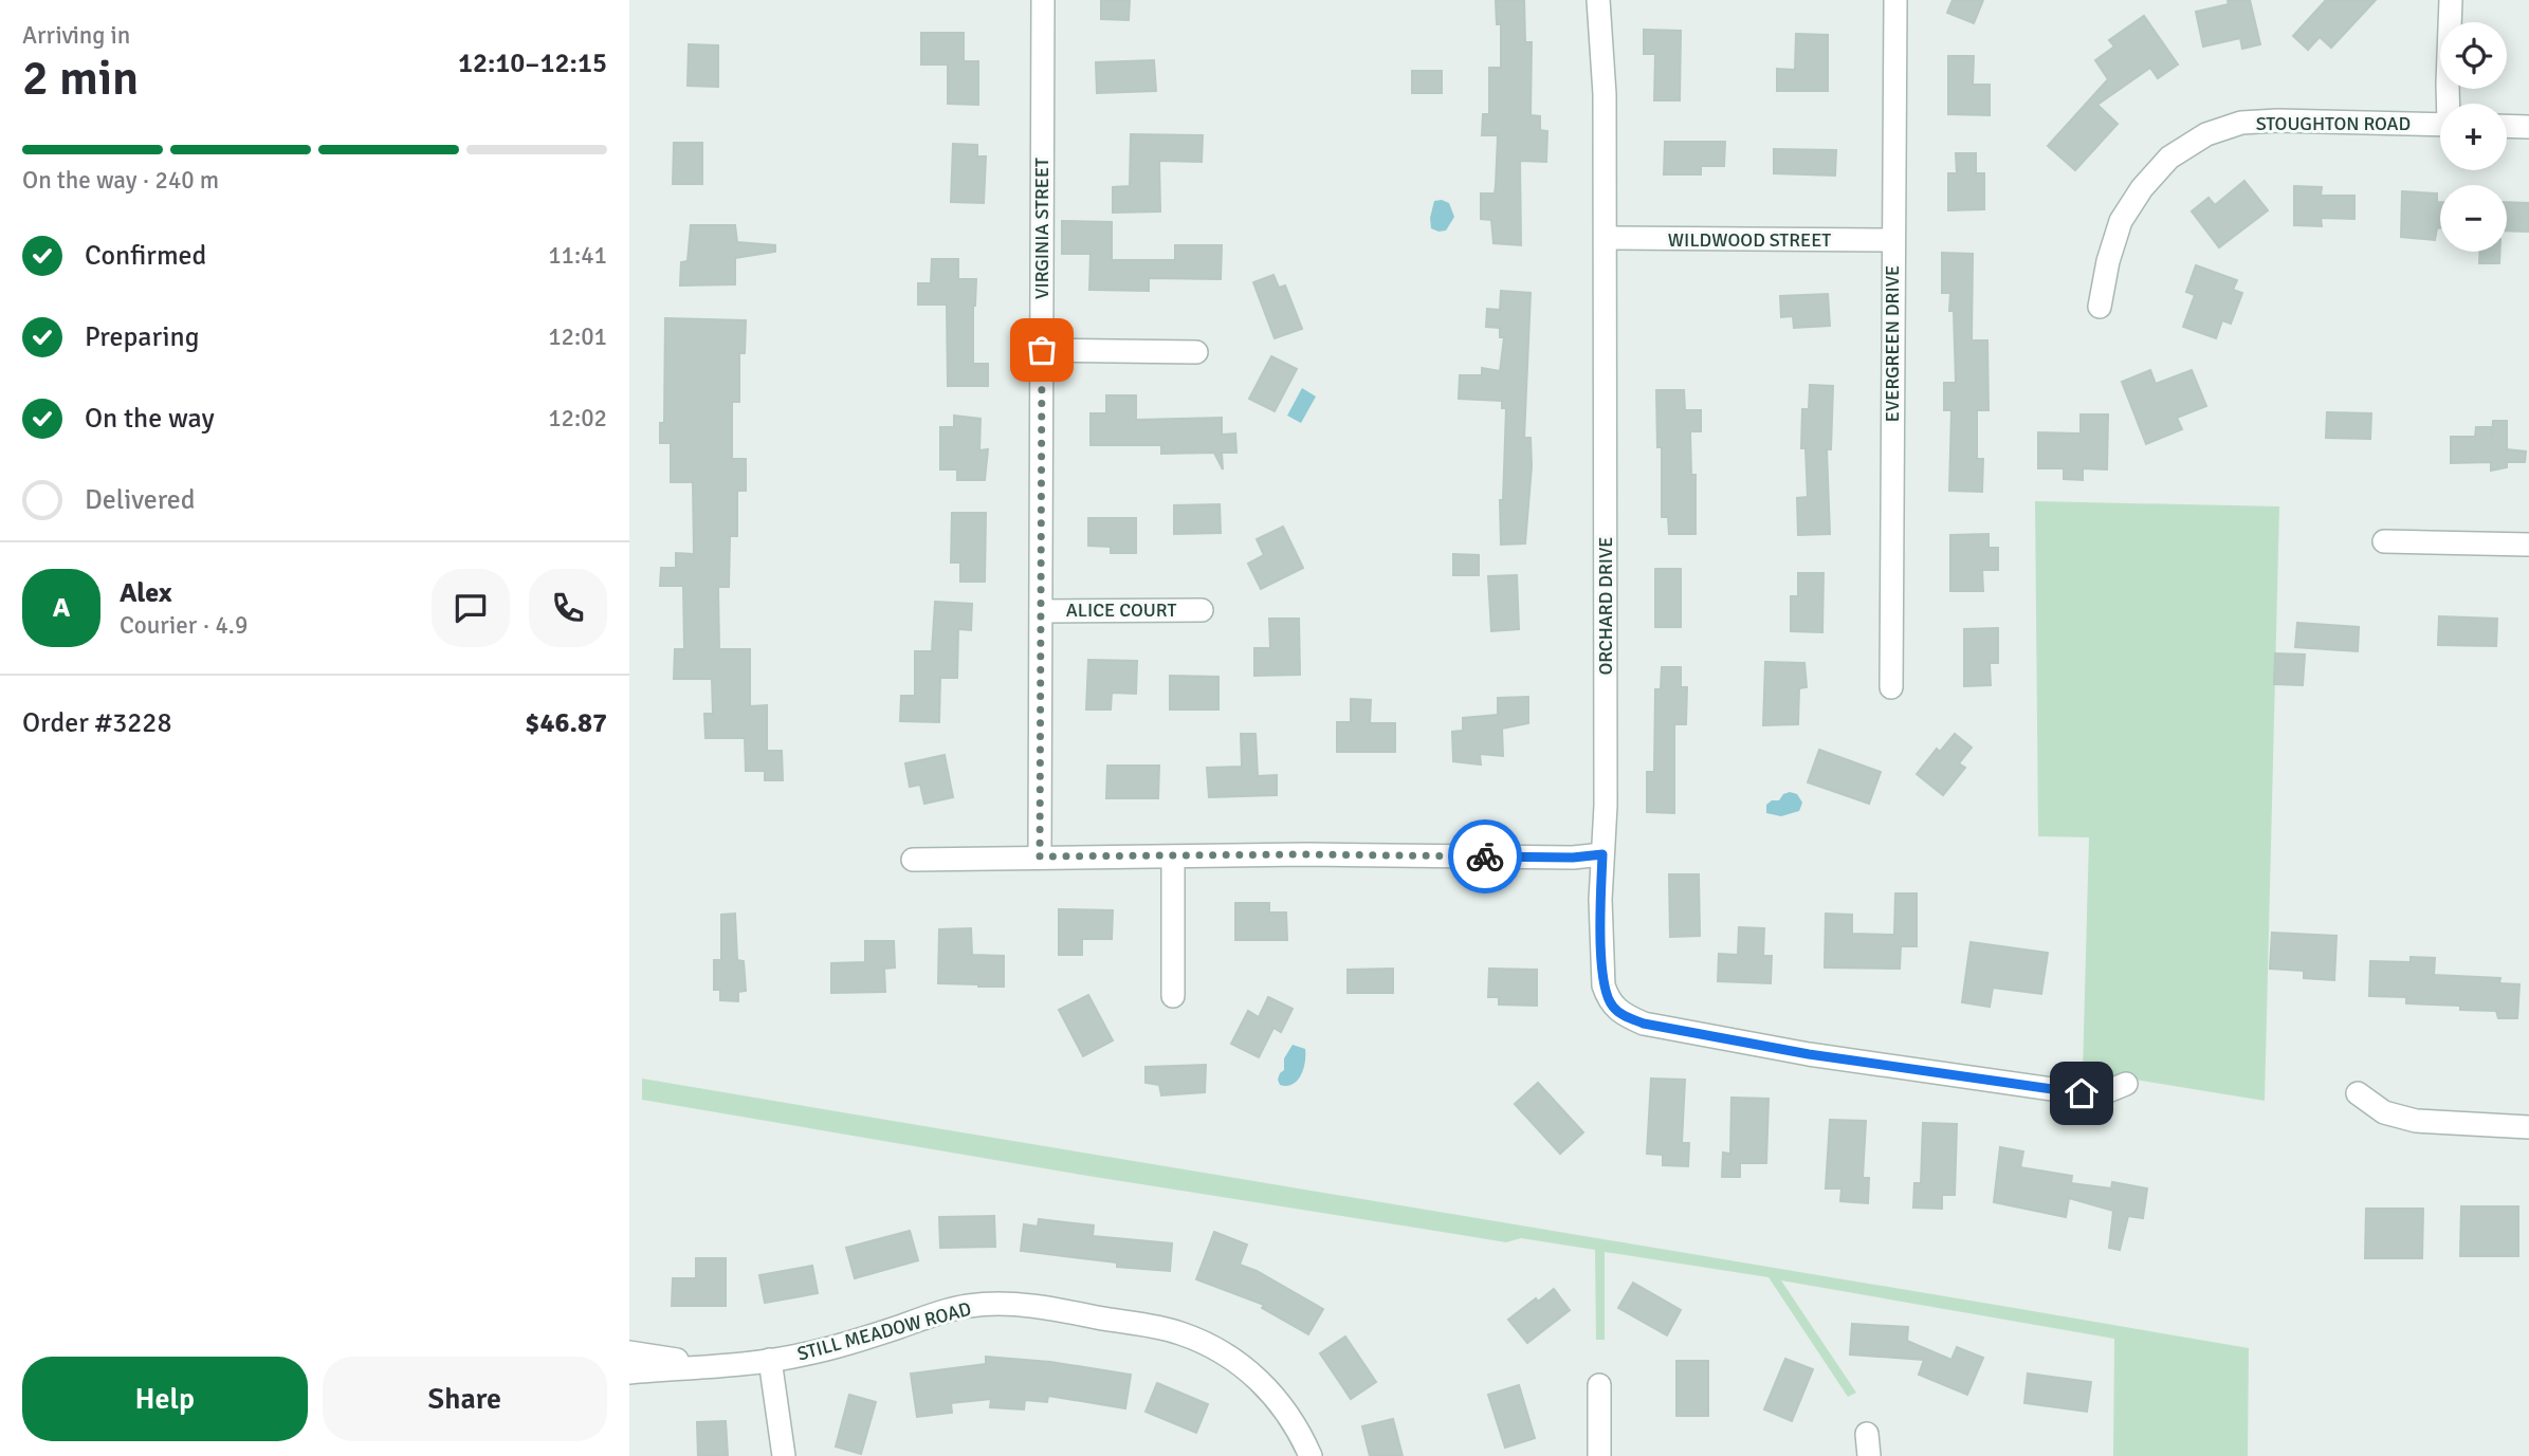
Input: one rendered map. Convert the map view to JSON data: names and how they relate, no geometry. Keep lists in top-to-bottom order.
{
  "streets": {
    "street": [
      "STOUGHTON ROAD",
      "VIRGINIA STREET",
      "WILDWOOD STREET",
      "EVERGREEN DRIVE",
      "ORCHARD DRIVE",
      "ALICE COURT",
      "STILL MEADOW ROAD"
    ]
  },
  "crossings": [
    ["VIRGINIA STREET", "ALICE COURT"],
    ["WILDWOOD STREET", "EVERGREEN DRIVE"],
    ["WILDWOOD STREET", "ORCHARD DRIVE"]
  ],
  "page": {
    "heading": ["2 min", "Arriving in", "12:10–12:15"],
    "panel": [
      "Alex",
      "Courier · 4.9",
      "Order #3228",
      "$46.87"
    ],
    "map_buttons": ["+", "−"],
    "bar": "On the way · 240 m",
    "list": [
      ["Confirmed", "11:41"],
      ["Preparing", "12:01"],
      ["On the way", "12:02"],
      "Delivered"
    ],
    "round": "A",
    "buttons": ["Help", "Share"]
  }
}
